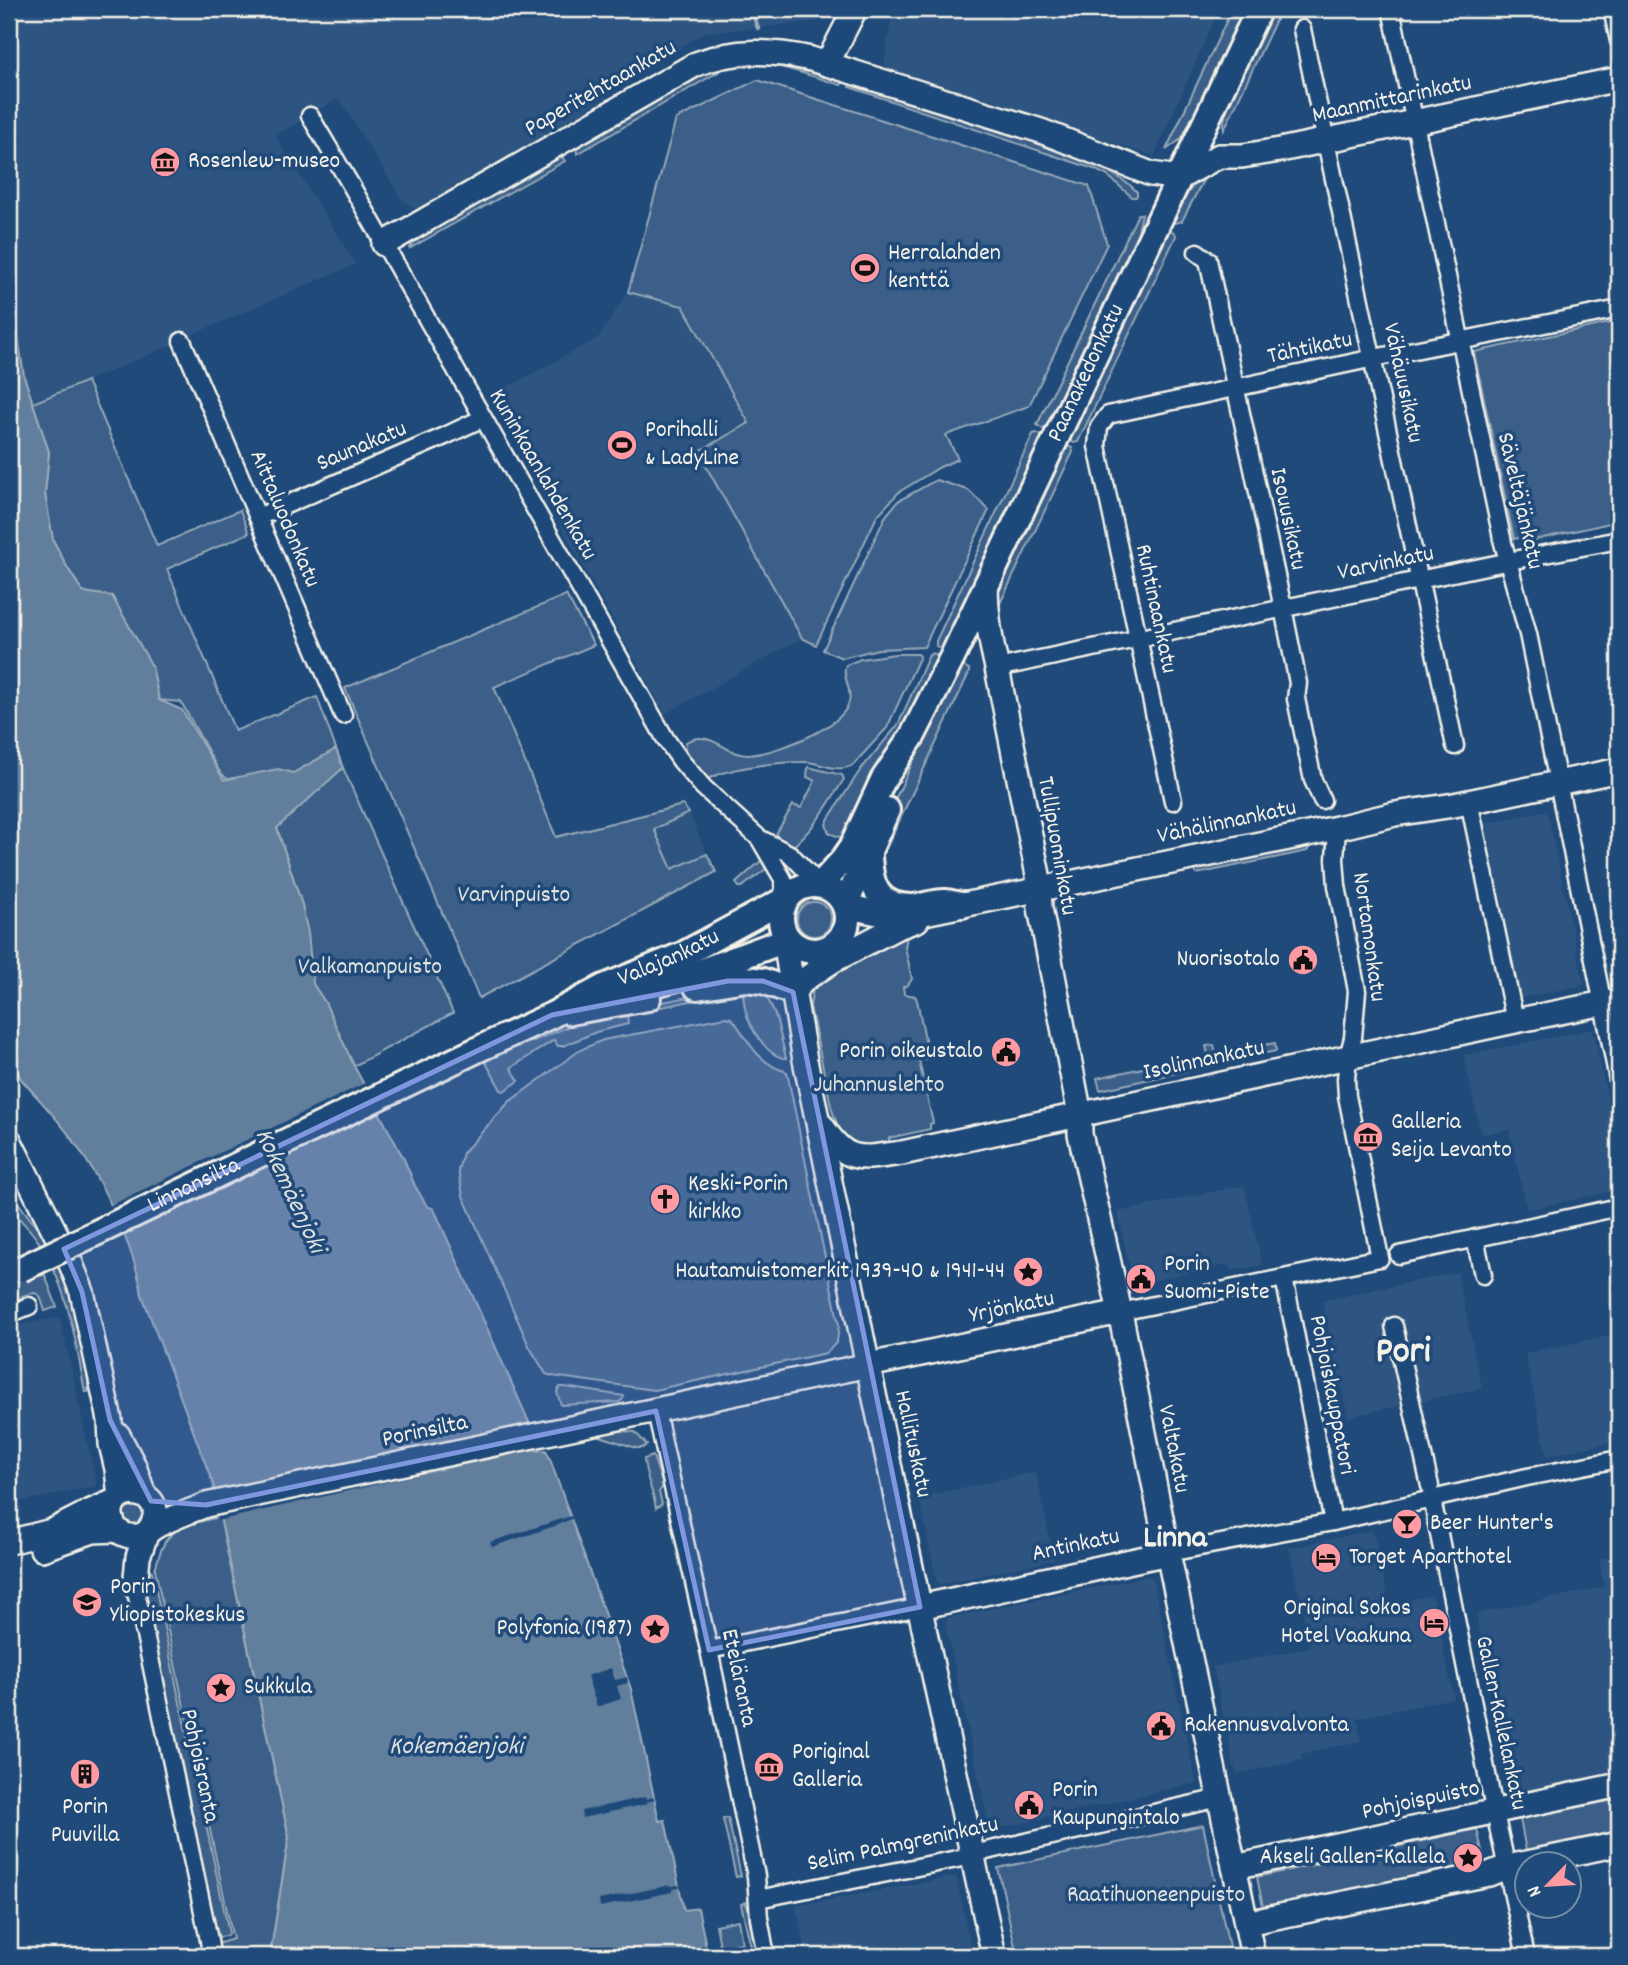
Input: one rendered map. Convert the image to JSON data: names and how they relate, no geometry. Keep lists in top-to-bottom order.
{
  "streets": {
    "main road": ["Paanakedonkatu", "Valajankatu", "Linnansilta"],
    "street": [
      "Paperitehtaankatu",
      "Maanmittarinkatu",
      "Tähtikatu",
      "Vähäuusikatu",
      "Saunakatu",
      "Kuninkaanlahdenkatu",
      "Säveltäjänkatu",
      "Aittaluodonkatu",
      "Isouusikatu",
      "Varvinkatu",
      "Ruhtinaankatu",
      "Vähälinnankatu",
      "Tullipuominkatu",
      "Nortamonkatu",
      "Isolinnankatu",
      "Yrjönkatu",
      "Pohjoiskauppatori",
      "Porinsilta",
      "Hallituskatu",
      "Valtakatu",
      "Antinkatu",
      "Eteläranta",
      "Gallen-Kallelankatu",
      "Pohjoisranta",
      "Pohjoispuisto",
      "Selim Palmgreninkatu"
    ]
  },
  "crossings": [
    ["Paperitehtaankatu", "Maanmittarinkatu"],
    ["Paperitehtaankatu", "Paanakedonkatu"],
    ["Paperitehtaankatu", "Kuninkaanlahdenkatu"],
    ["Maanmittarinkatu", "Paanakedonkatu"],
    ["Maanmittarinkatu", "Vähäuusikatu"],
    ["Maanmittarinkatu", "Säveltäjänkatu"],
    ["Tähtikatu", "Vähäuusikatu"],
    ["Tähtikatu", "Säveltäjänkatu"],
    ["Tähtikatu", "Isouusikatu"],
    ["Tähtikatu", "Ruhtinaankatu"],
    ["Paanakedonkatu", "Kuninkaanlahdenkatu"],
    ["Paanakedonkatu", "Vähälinnankatu"],
    ["Paanakedonkatu", "Tullipuominkatu"],
    ["Paanakedonkatu", "Valajankatu"],
    ["Paanakedonkatu", "Hallituskatu"],
    ["Vähäuusikatu", "Varvinkatu"],
    ["Saunakatu", "Kuninkaanlahdenkatu"],
    ["Saunakatu", "Aittaluodonkatu"],
    ["Kuninkaanlahdenkatu", "Vähälinnankatu"],
    ["Kuninkaanlahdenkatu", "Valajankatu"],
    ["Kuninkaanlahdenkatu", "Hallituskatu"],
    ["Säveltäjänkatu", "Varvinkatu"],
    ["Säveltäjänkatu", "Vähälinnankatu"],
    ["Säveltäjänkatu", "Isolinnankatu"],
    ["Isouusikatu", "Varvinkatu"],
    ["Varvinkatu", "Ruhtinaankatu"],
    ["Varvinkatu", "Tullipuominkatu"],
    ["Vähälinnankatu", "Tullipuominkatu"],
    ["Vähälinnankatu", "Nortamonkatu"],
    ["Vähälinnankatu", "Valajankatu"],
    ["Vähälinnankatu", "Hallituskatu"],
    ["Tullipuominkatu", "Isolinnankatu"],
    ["Tullipuominkatu", "Valtakatu"],
    ["Nortamonkatu", "Isolinnankatu"],
    ["Nortamonkatu", "Yrjönkatu"],
    ["Valajankatu", "Linnansilta"],
    ["Valajankatu", "Hallituskatu"],
    ["Isolinnankatu", "Hallituskatu"],
    ["Isolinnankatu", "Valtakatu"],
    ["Yrjönkatu", "Pohjoiskauppatori"],
    ["Yrjönkatu", "Porinsilta"],
    ["Yrjönkatu", "Hallituskatu"],
    ["Yrjönkatu", "Valtakatu"],
    ["Yrjönkatu", "Eteläranta"],
    ["Pohjoiskauppatori", "Antinkatu"],
    ["Porinsilta", "Eteläranta"],
    ["Porinsilta", "Pohjoisranta"],
    ["Hallituskatu", "Antinkatu"],
    ["Hallituskatu", "Selim Palmgreninkatu"],
    ["Valtakatu", "Antinkatu"],
    ["Valtakatu", "Pohjoispuisto"],
    ["Valtakatu", "Selim Palmgreninkatu"],
    ["Antinkatu", "Eteläranta"],
    ["Antinkatu", "Gallen-Kallelankatu"],
    ["Eteläranta", "Selim Palmgreninkatu"],
    ["Gallen-Kallelankatu", "Pohjoispuisto"]
  ],
  "districts": ["Pori", "Linna"],
  "water": ["Kokemäenjoki"],
  "parks": [
    "Varvinpuisto",
    "Valkamanpuisto",
    "Juhannuslehto",
    "Raatihuoneenpuisto"
  ],
  "places": {
    "museum": ["Rosenlew-museo", "Galleria Seija Levanto", "Poriginal Galleria"],
    "sports": ["Herralahden kenttä", "Porihalli & LadyLine"],
    "public building": [
      "Nuorisotalo",
      "Porin oikeustalo",
      "Porin Suomi-Piste",
      "Rakennusvalvonta",
      "Porin Kaupungintalo"
    ],
    "church": ["Keski-Porin kirkko"],
    "place": [
      "Hautamuistomerkit 1939-40 & 1941-44",
      "Polyfonia (1987)",
      "Sukkula",
      "Akseli Gallen-Kallela"
    ],
    "bar": ["Beer Hunter's"],
    "hotel": ["Torget Aparthotel", "Original Sokos Hotel Vaakuna"],
    "school or university": ["Porin Yliopistokeskus"],
    "building": ["Porin Puuvilla"]
  },
  "north": "bottom left"
}
